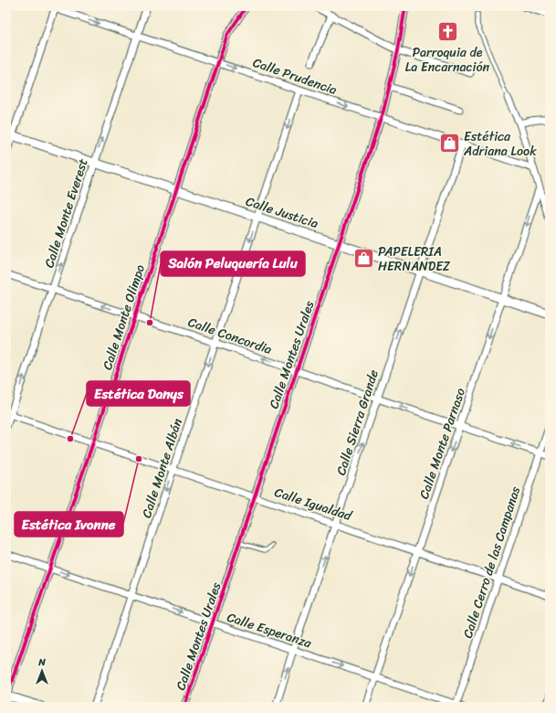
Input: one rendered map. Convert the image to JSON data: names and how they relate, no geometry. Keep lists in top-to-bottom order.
{
  "streets": {
    "street": [
      "Calle Prudencia",
      "Calle Justicia",
      "Calle Monte Everest",
      "Calle Monte Olimpo",
      "Calle Concordia",
      "Calle Montes Urales",
      "Calle Sierra Grande",
      "Calle Monte Parnaso",
      "Calle Monte Albán",
      "Calle Igualdad",
      "Calle Cerro de las Campanas",
      "Calle Esperanza"
    ]
  },
  "crossings": [
    ["Calle Prudencia", "Calle Monte Everest"],
    ["Calle Prudencia", "Calle Monte Olimpo"],
    ["Calle Prudencia", "Calle Montes Urales"],
    ["Calle Prudencia", "Calle Sierra Grande"],
    ["Calle Prudencia", "Calle Monte Albán"],
    ["Calle Justicia", "Calle Monte Everest"],
    ["Calle Justicia", "Calle Monte Olimpo"],
    ["Calle Justicia", "Calle Montes Urales"],
    ["Calle Justicia", "Calle Sierra Grande"],
    ["Calle Justicia", "Calle Monte Parnaso"],
    ["Calle Justicia", "Calle Monte Albán"],
    ["Calle Monte Everest", "Calle Concordia"],
    ["Calle Monte Everest", "Calle Igualdad"],
    ["Calle Monte Olimpo", "Calle Concordia"],
    ["Calle Monte Olimpo", "Calle Igualdad"],
    ["Calle Monte Olimpo", "Calle Esperanza"],
    ["Calle Concordia", "Calle Montes Urales"],
    ["Calle Concordia", "Calle Sierra Grande"],
    ["Calle Concordia", "Calle Monte Parnaso"],
    ["Calle Concordia", "Calle Monte Albán"],
    ["Calle Concordia", "Calle Cerro de las Campanas"],
    ["Calle Montes Urales", "Calle Igualdad"],
    ["Calle Montes Urales", "Calle Esperanza"],
    ["Calle Sierra Grande", "Calle Igualdad"],
    ["Calle Sierra Grande", "Calle Esperanza"],
    ["Calle Monte Parnaso", "Calle Igualdad"],
    ["Calle Monte Parnaso", "Calle Esperanza"],
    ["Calle Monte Albán", "Calle Igualdad"],
    ["Calle Monte Albán", "Calle Esperanza"],
    ["Calle Igualdad", "Calle Cerro de las Campanas"],
    ["Calle Cerro de las Campanas", "Calle Esperanza"]
  ],
  "one_way": [
    "Calle Prudencia",
    "Calle Monte Everest",
    "Calle Concordia",
    "Calle Sierra Grande",
    "Calle Monte Parnaso",
    "Calle Monte Albán",
    "Calle Esperanza"
  ],
  "places": {
    "church": ["Parroquia de La Encarnación"],
    "shop": ["Estética Adriana Look", "PAPELERIA HERNANDEZ"],
    "other": ["Salón Peluquería Lulu", "Estética Danys", "Estética Ivonne"]
  },
  "north": "top"
}
